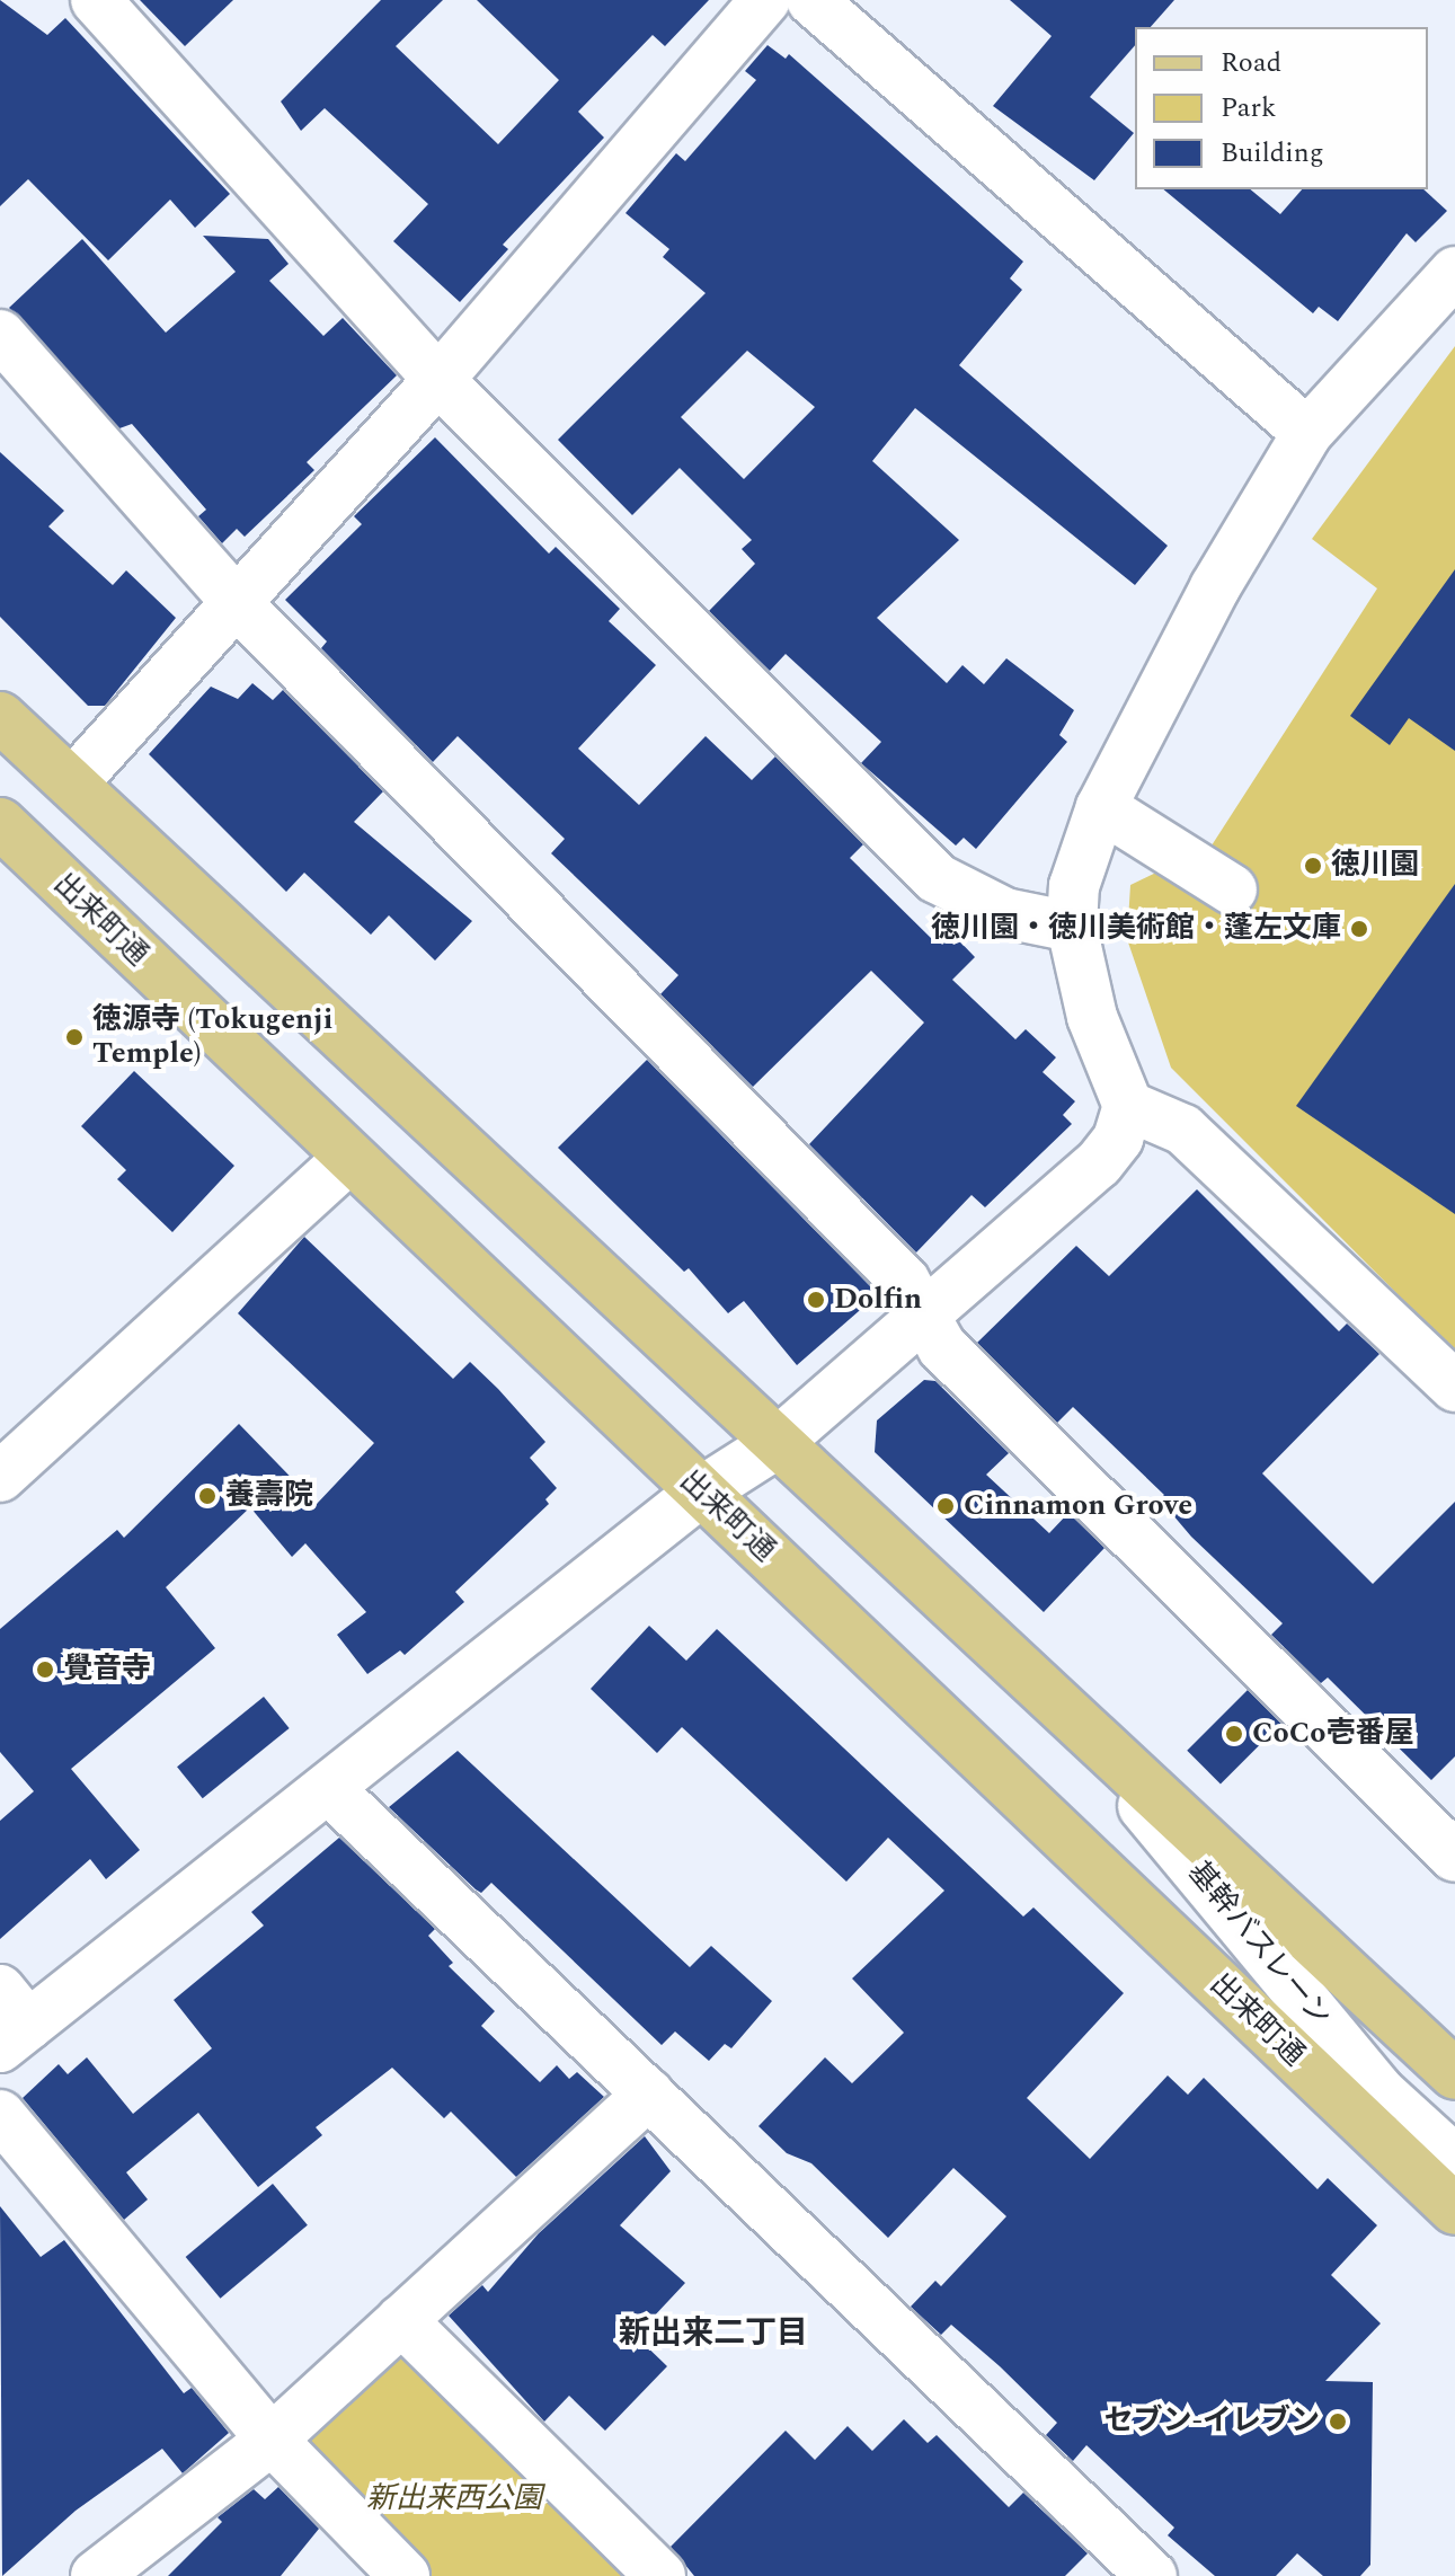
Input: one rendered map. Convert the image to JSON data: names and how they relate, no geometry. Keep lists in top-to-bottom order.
{
  "streets": {
    "main road": ["出来町通"],
    "street": ["基幹バスレーン"]
  },
  "districts": ["新出来二丁目"],
  "parks": ["新出来西公園"],
  "places": [
    "徳川園",
    "徳川園・徳川美術館・蓬左文庫",
    "徳源寺 (Tokugenji Temple)",
    "Dolfin",
    "養壽院",
    "Cinnamon Grove",
    "覺音寺",
    "CoCo壱番屋",
    "セブン-イレブン"
  ],
  "legend": ["Road", "Park", "Building"]
}
